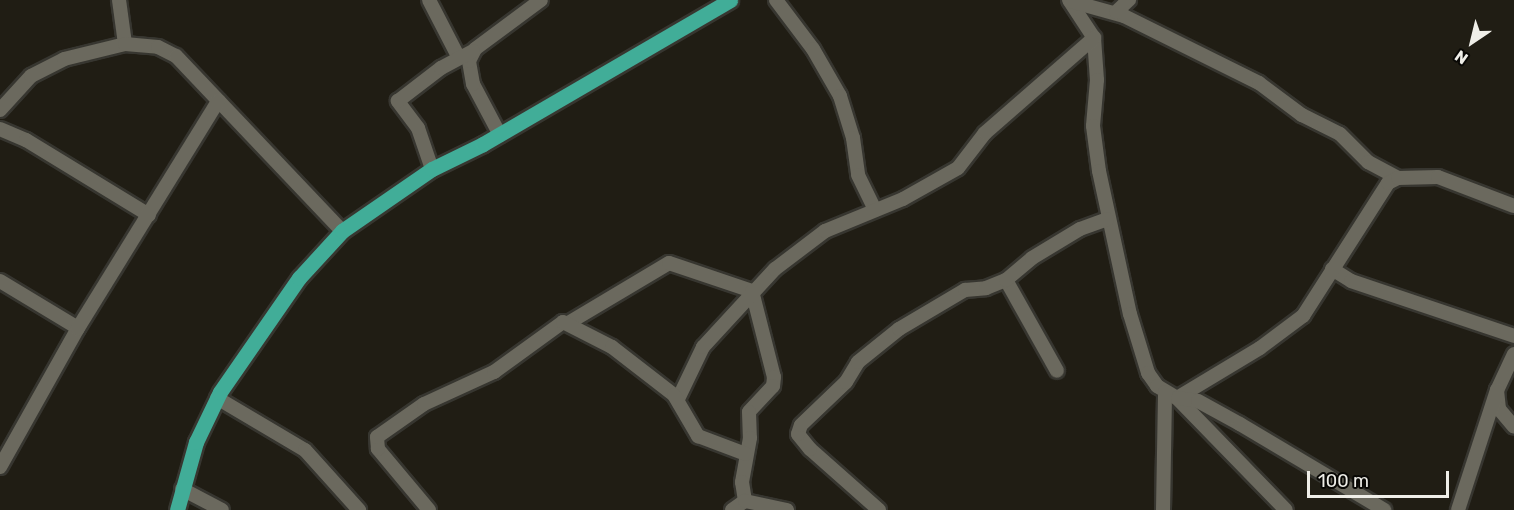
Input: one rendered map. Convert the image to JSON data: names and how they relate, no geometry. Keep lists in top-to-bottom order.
{
  "scale_bar": "100 m",
  "north": "bottom left"
}
